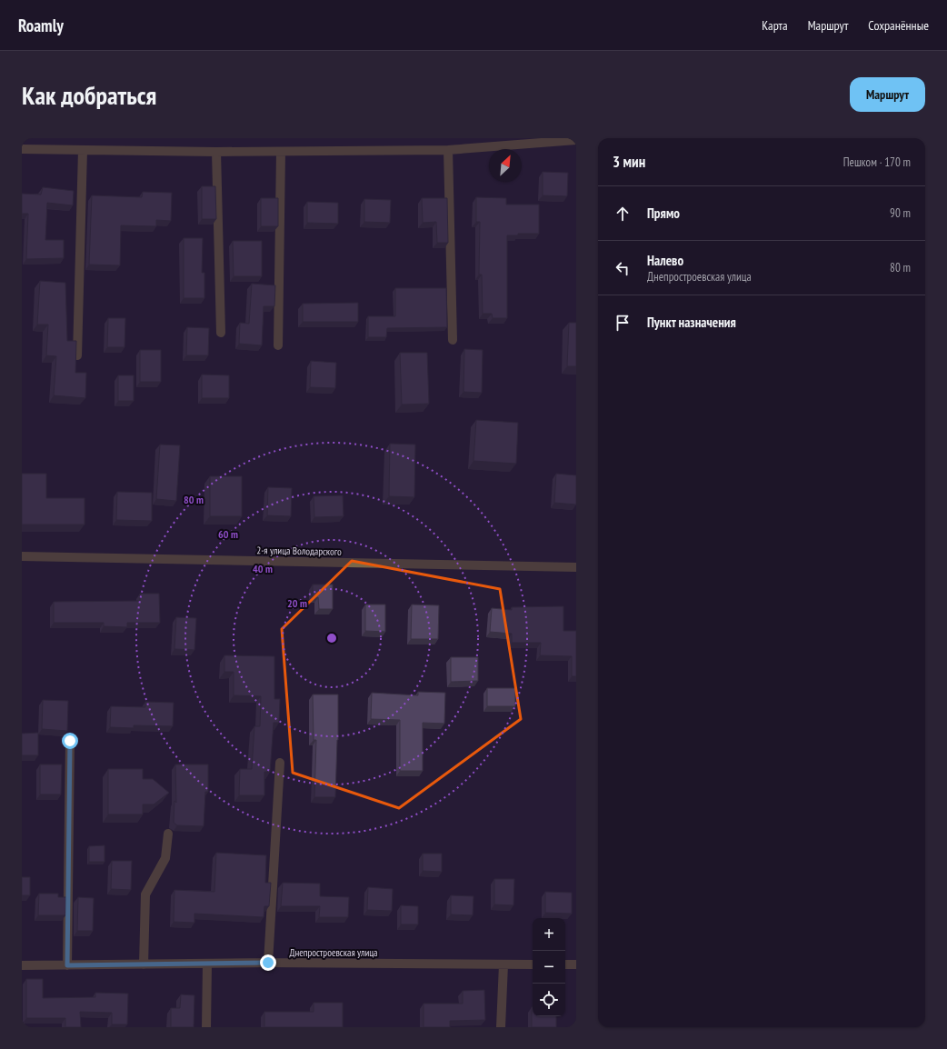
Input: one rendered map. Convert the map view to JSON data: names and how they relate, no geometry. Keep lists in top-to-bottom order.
{
  "streets": {
    "street": ["2-я улица Володарского", "Днепростроевская улица"]
  },
  "north": "top right",
  "page": {
    "header": "Roamly",
    "nav": ["Карта", "Маршрут", "Сохранённые"],
    "buttons": "Маршрут",
    "title": "Как добраться",
    "heading": ["3 мин", "Пешком · 170 m"],
    "list": [
      ["Прямо", "90 m"],
      ["Налево", "Днепростроевская улица", "80 m"],
      "Пункт назначения"
    ],
    "map_buttons": ["+", "−"]
  },
  "rings": [
    "80 m",
    "60 m",
    "40 m",
    "20 m"
  ]
}
